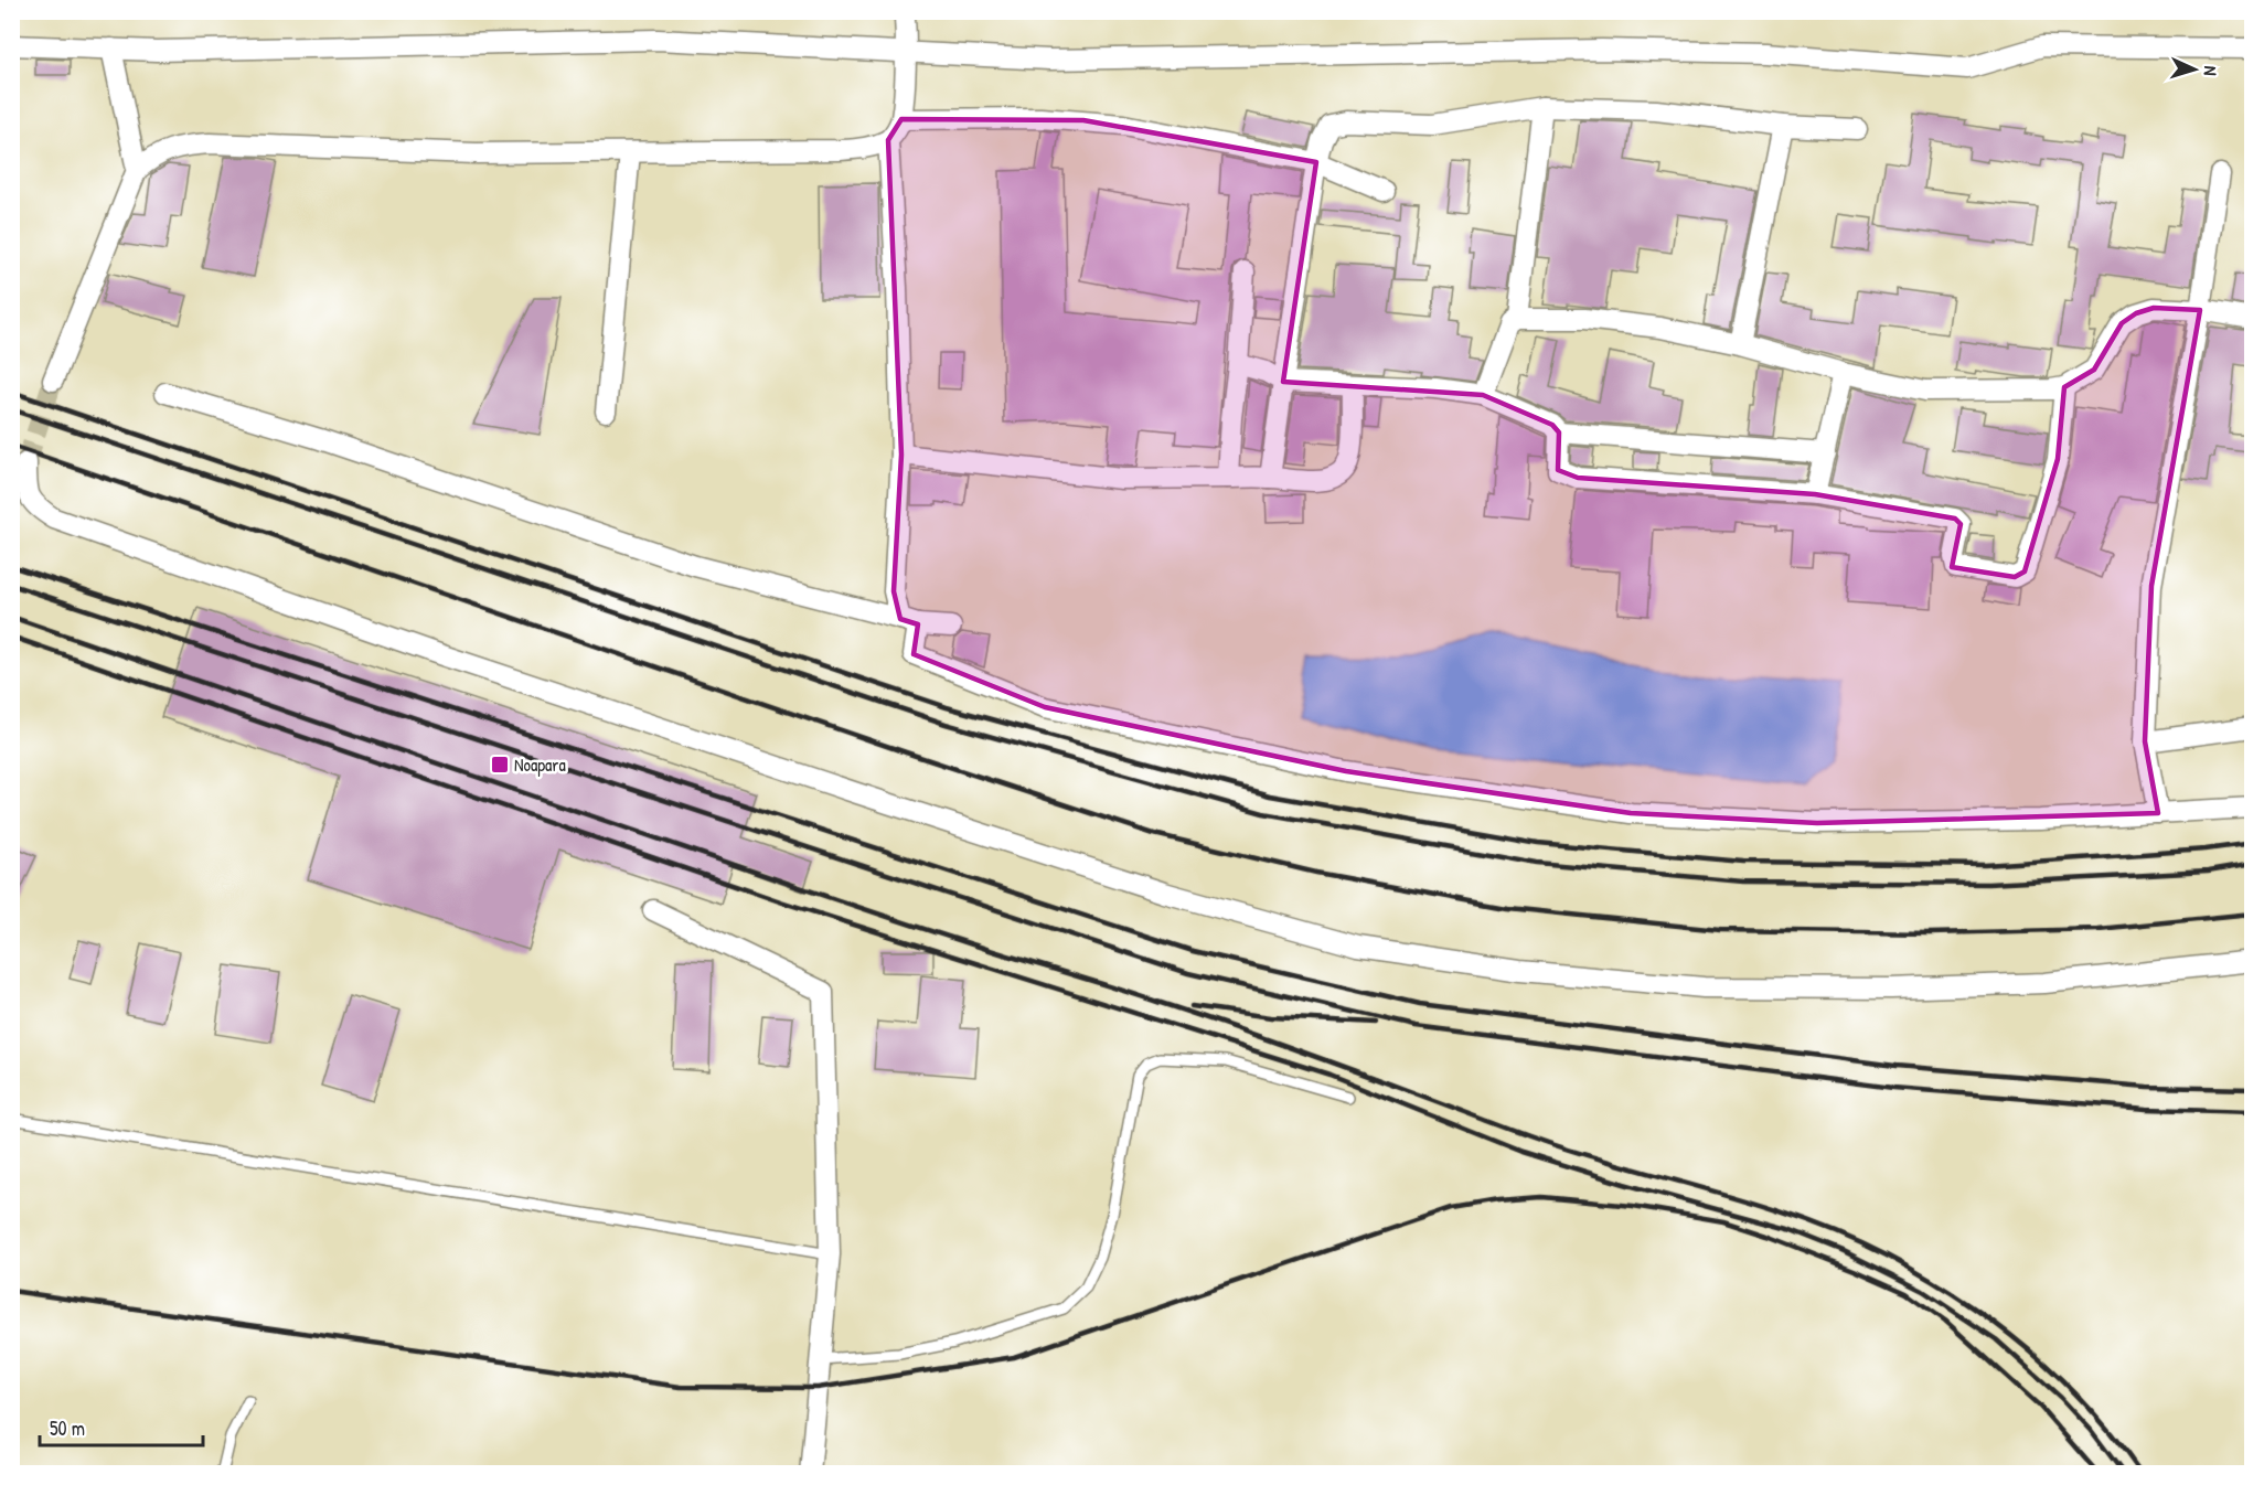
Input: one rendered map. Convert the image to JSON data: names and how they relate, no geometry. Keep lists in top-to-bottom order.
{
  "places": {
    "transit": ["Noapara"]
  },
  "scale_bar": "50 m",
  "north": "right"
}
